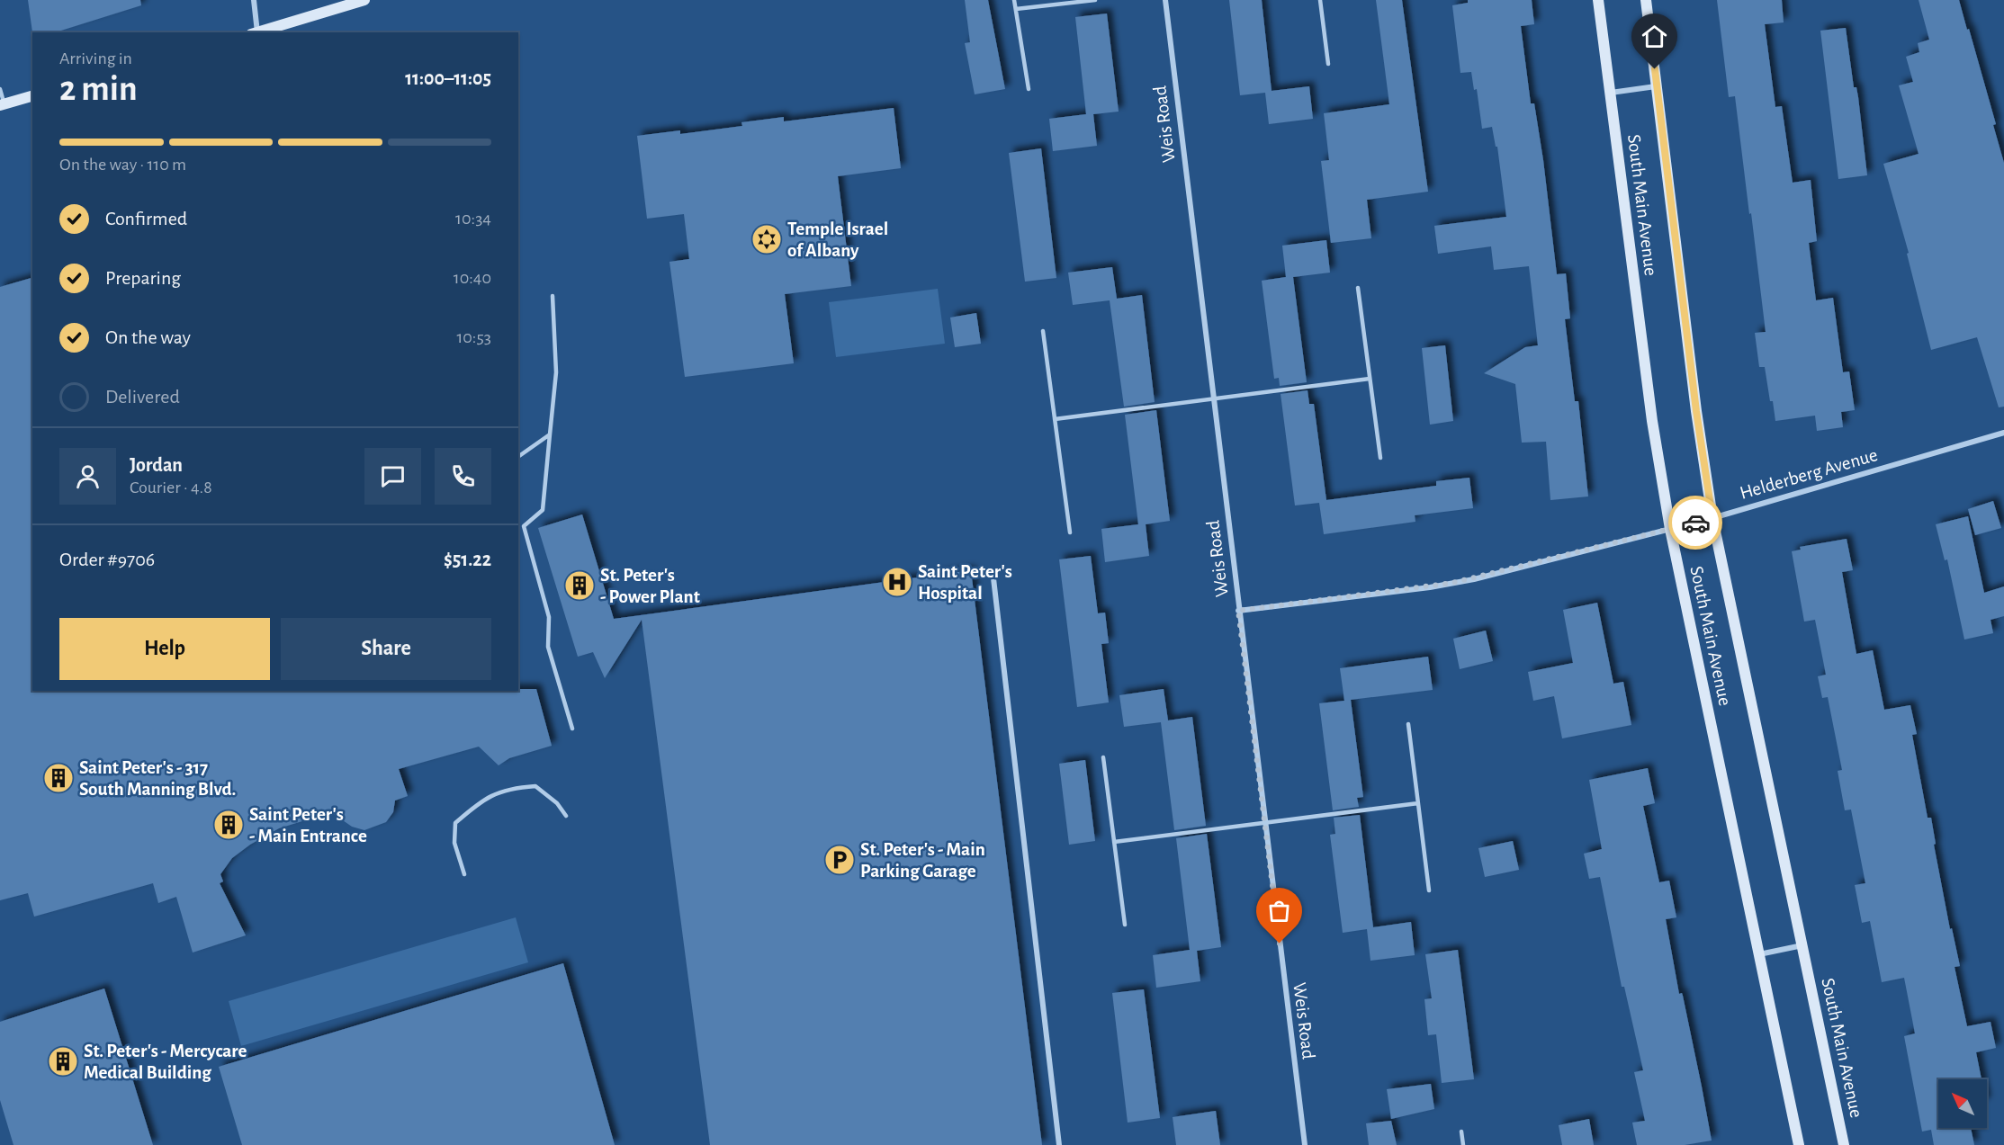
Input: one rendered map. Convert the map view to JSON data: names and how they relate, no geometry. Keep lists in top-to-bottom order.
{
  "streets": {
    "street": ["Weis Road", "South Main Avenue", "Helderberg Avenue"]
  },
  "crossings": [
    ["Weis Road", "Helderberg Avenue"],
    ["South Main Avenue", "Helderberg Avenue"]
  ],
  "places": {
    "synagogue": ["Temple Israel of Albany"],
    "hospital": ["Saint Peter's Hospital"],
    "building": [
      "St. Peter's - Power Plant",
      "Saint Peter's - 317 South Manning Blvd.",
      "Saint Peter's - Main Entrance",
      "St. Peter's - Mercycare Medical Building"
    ],
    "parking": ["St. Peter's - Main Parking Garage"]
  },
  "north": "top left",
  "page": {
    "heading": ["2 min", "Arriving in", "11:00–11:05"],
    "panel": [
      "Jordan",
      "Courier · 4.8",
      "Order #9706",
      "$51.22"
    ],
    "bar": "On the way · 110 m",
    "list": [
      ["Confirmed", "10:34"],
      ["Preparing", "10:40"],
      ["On the way", "10:53"],
      "Delivered"
    ],
    "buttons": ["Help", "Share"]
  }
}
